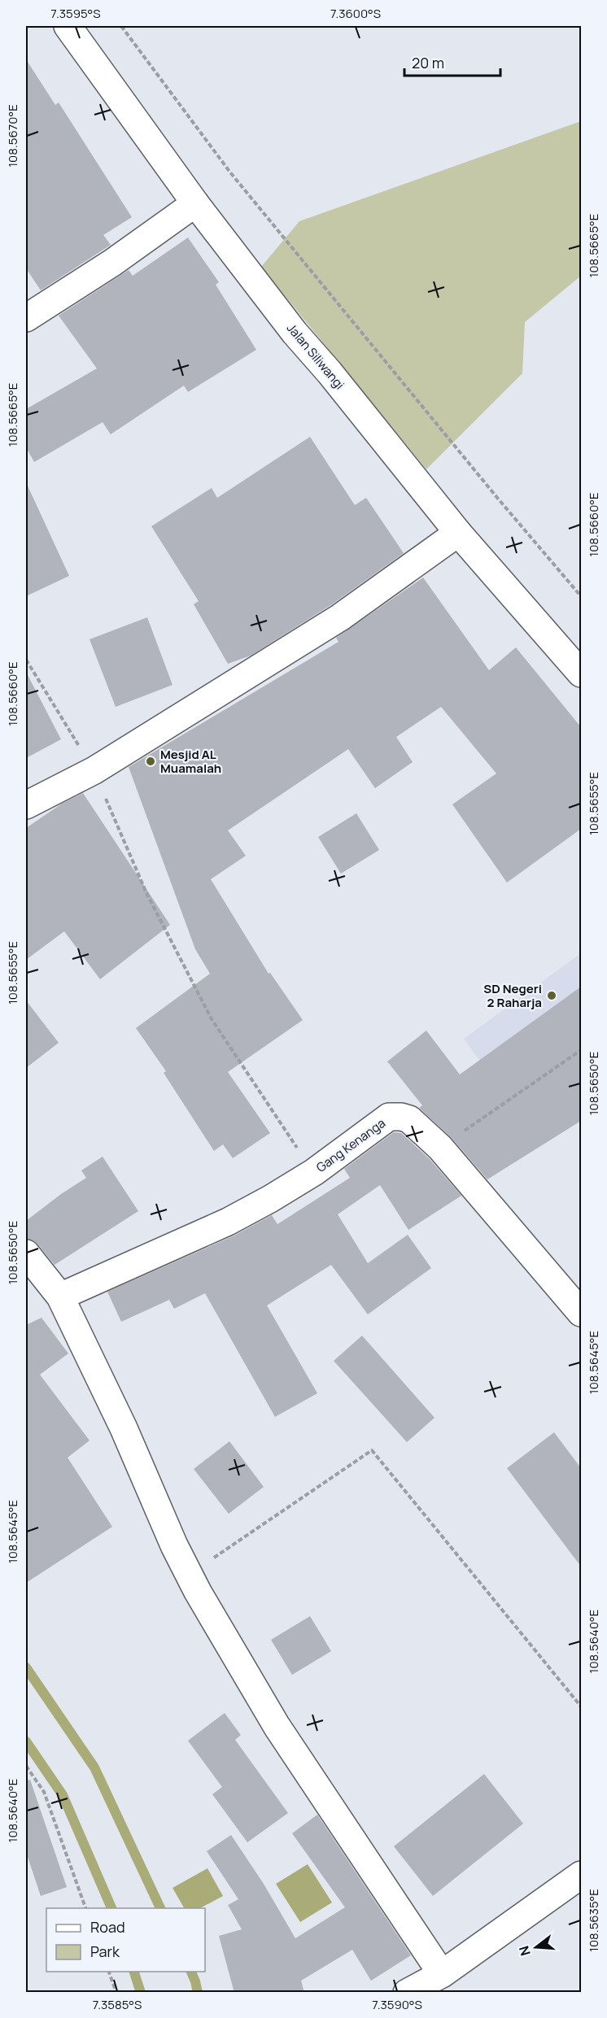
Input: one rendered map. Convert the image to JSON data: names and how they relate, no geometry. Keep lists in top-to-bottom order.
{
  "streets": {
    "main road": ["Jalan Siliwangi", "Gang Kenanga"]
  },
  "places": ["Mesjid AL Muamalah", "SD Negeri 2 Raharja"],
  "legend": ["Road", "Park"],
  "scale_bar": "20 m",
  "north": "left",
  "coordinates": [
    "7.3595°S",
    "7.3600°S",
    "108.5670°E",
    "108.5665°E",
    "108.5660°E",
    "108.5655°E",
    "108.5650°E",
    "108.5645°E",
    "108.5640°E",
    "108.5635°E",
    "7.3585°S",
    "7.3590°S"
  ]
}
